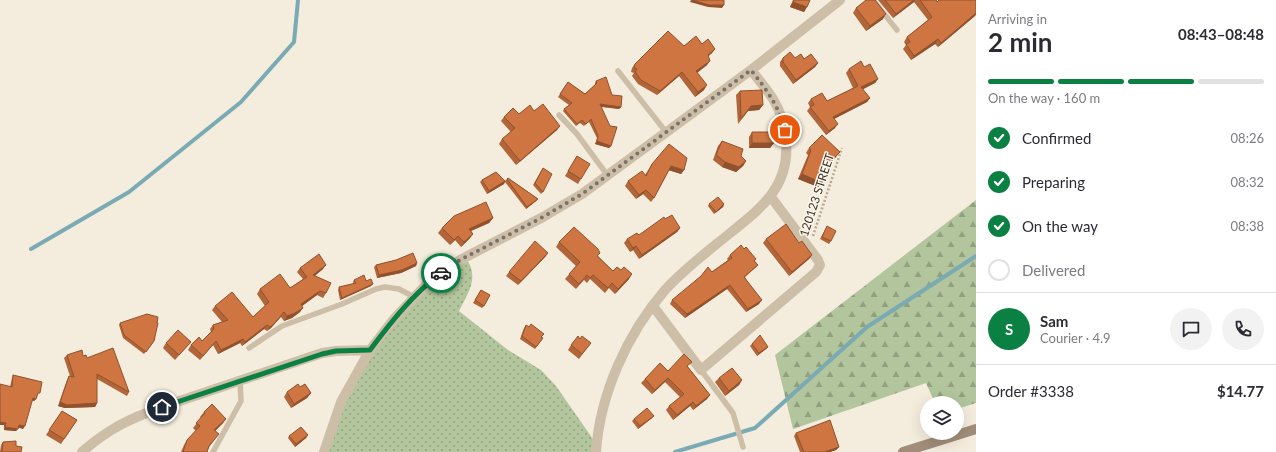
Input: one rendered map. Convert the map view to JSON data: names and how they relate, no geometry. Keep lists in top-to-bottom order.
{
  "streets": {
    "path": ["120123 STREET"]
  },
  "page": {
    "heading": ["2 min", "Arriving in", "08:43–08:48"],
    "panel": [
      "Sam",
      "Courier · 4.9",
      "Order #3338",
      "$14.77"
    ],
    "bar": "On the way · 160 m",
    "list": [
      ["Confirmed", "08:26"],
      ["Preparing", "08:32"],
      ["On the way", "08:38"],
      "Delivered"
    ],
    "round": "S"
  }
}
